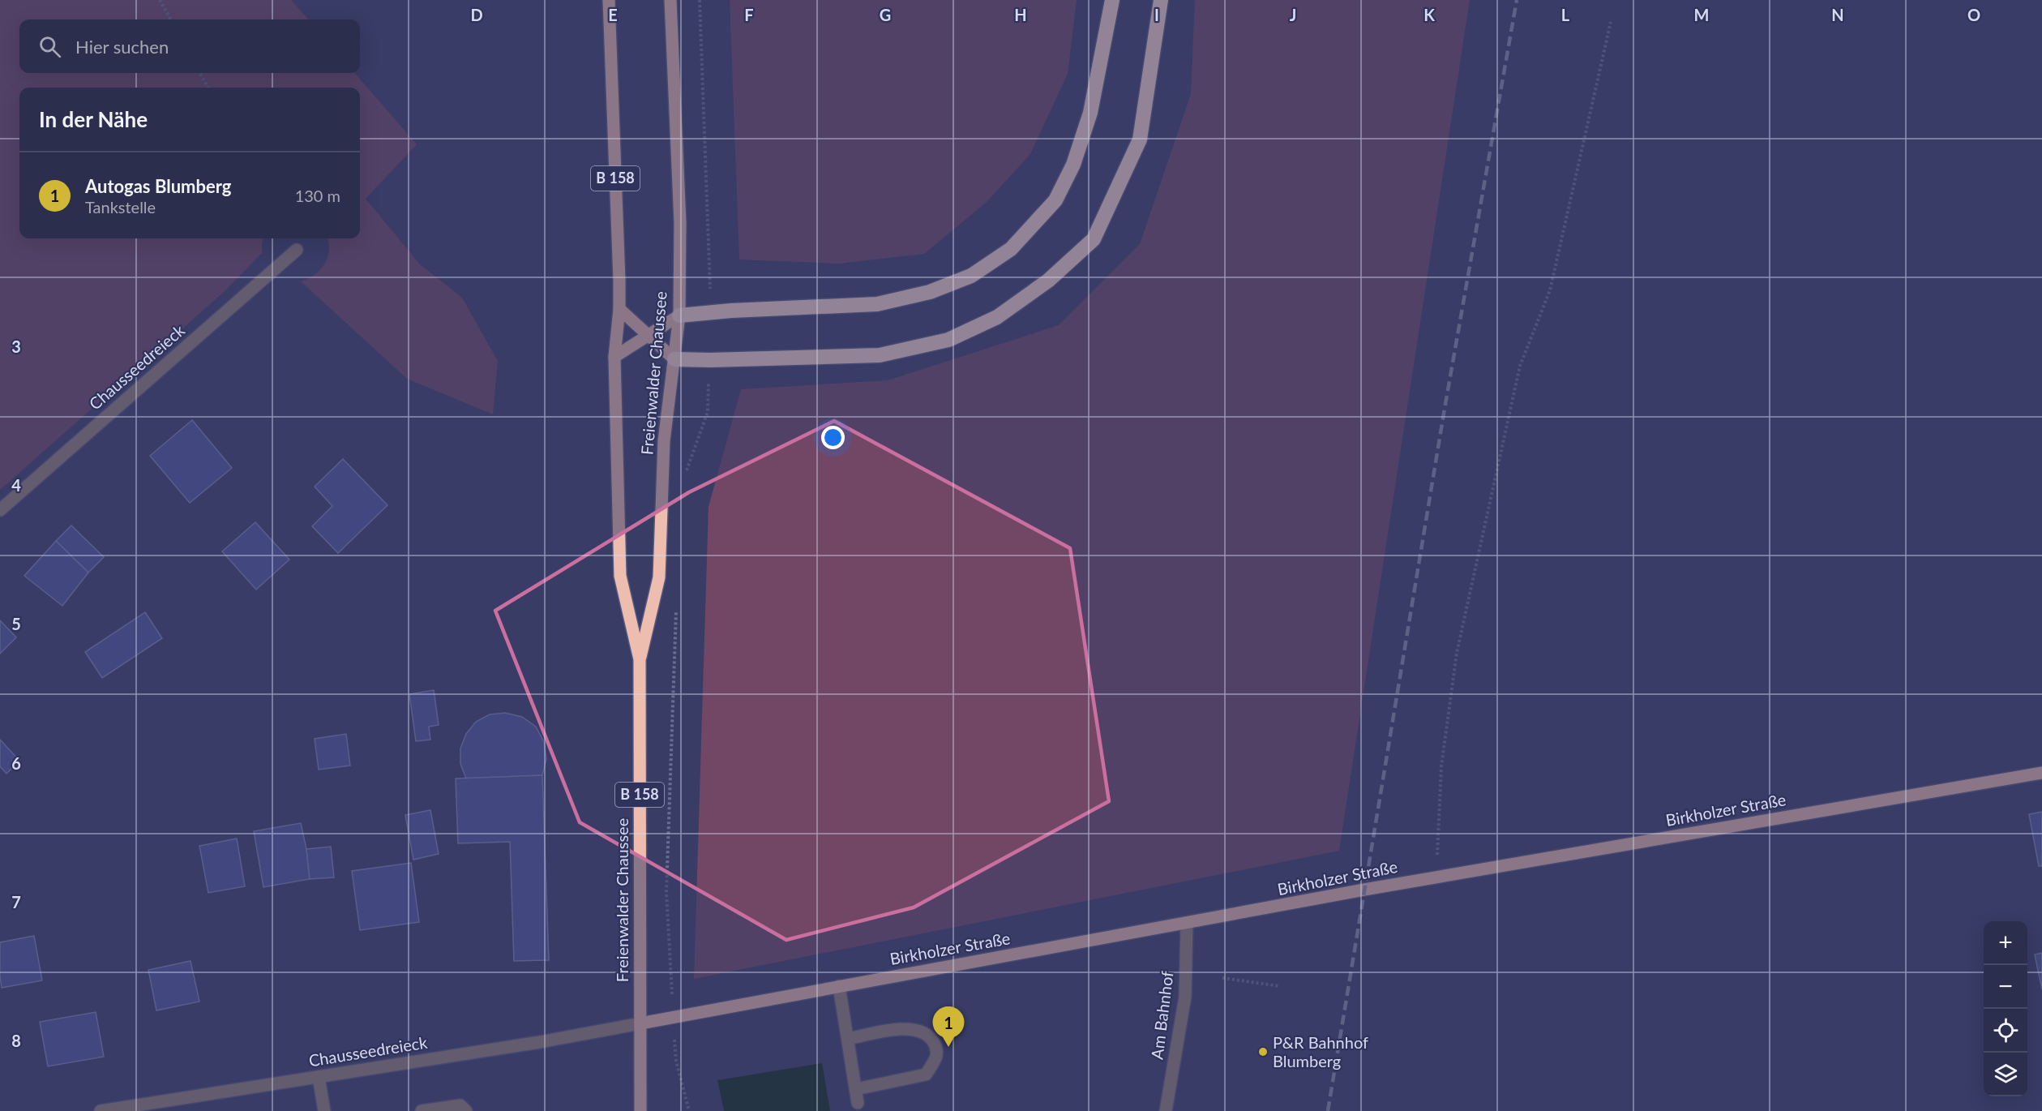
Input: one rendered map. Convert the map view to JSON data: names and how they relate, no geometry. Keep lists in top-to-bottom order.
{
  "streets": {
    "main road": ["B 158", "Freienwalder Chaussee", "Birkholzer Straße"],
    "street": ["Chausseedreieck", "Am Bahnhof"]
  },
  "crossings": [
    ["Chausseedreieck", "Freienwalder Chaussee"],
    ["Chausseedreieck", "Birkholzer Straße"],
    ["Freienwalder Chaussee", "Birkholzer Straße"],
    ["Birkholzer Straße", "Am Bahnhof"]
  ],
  "places": ["P&R Bahnhof Blumberg"],
  "page": {
    "search": "Hier suchen",
    "heading": "In der Nähe",
    "list": [
      {
        "mark": "1",
        "name": "Autogas Blumberg",
        "note": "Tankstelle",
        "value": "130 m"
      }
    ],
    "map_buttons": ["+", "−"],
    "pins": "1"
  },
  "grid": {
    "columns": [
      "D",
      "E",
      "F",
      "G",
      "H",
      "I",
      "J",
      "K",
      "L",
      "M",
      "N",
      "O"
    ],
    "rows": [
      "3",
      "4",
      "5",
      "6",
      "7",
      "8"
    ]
  }
}
